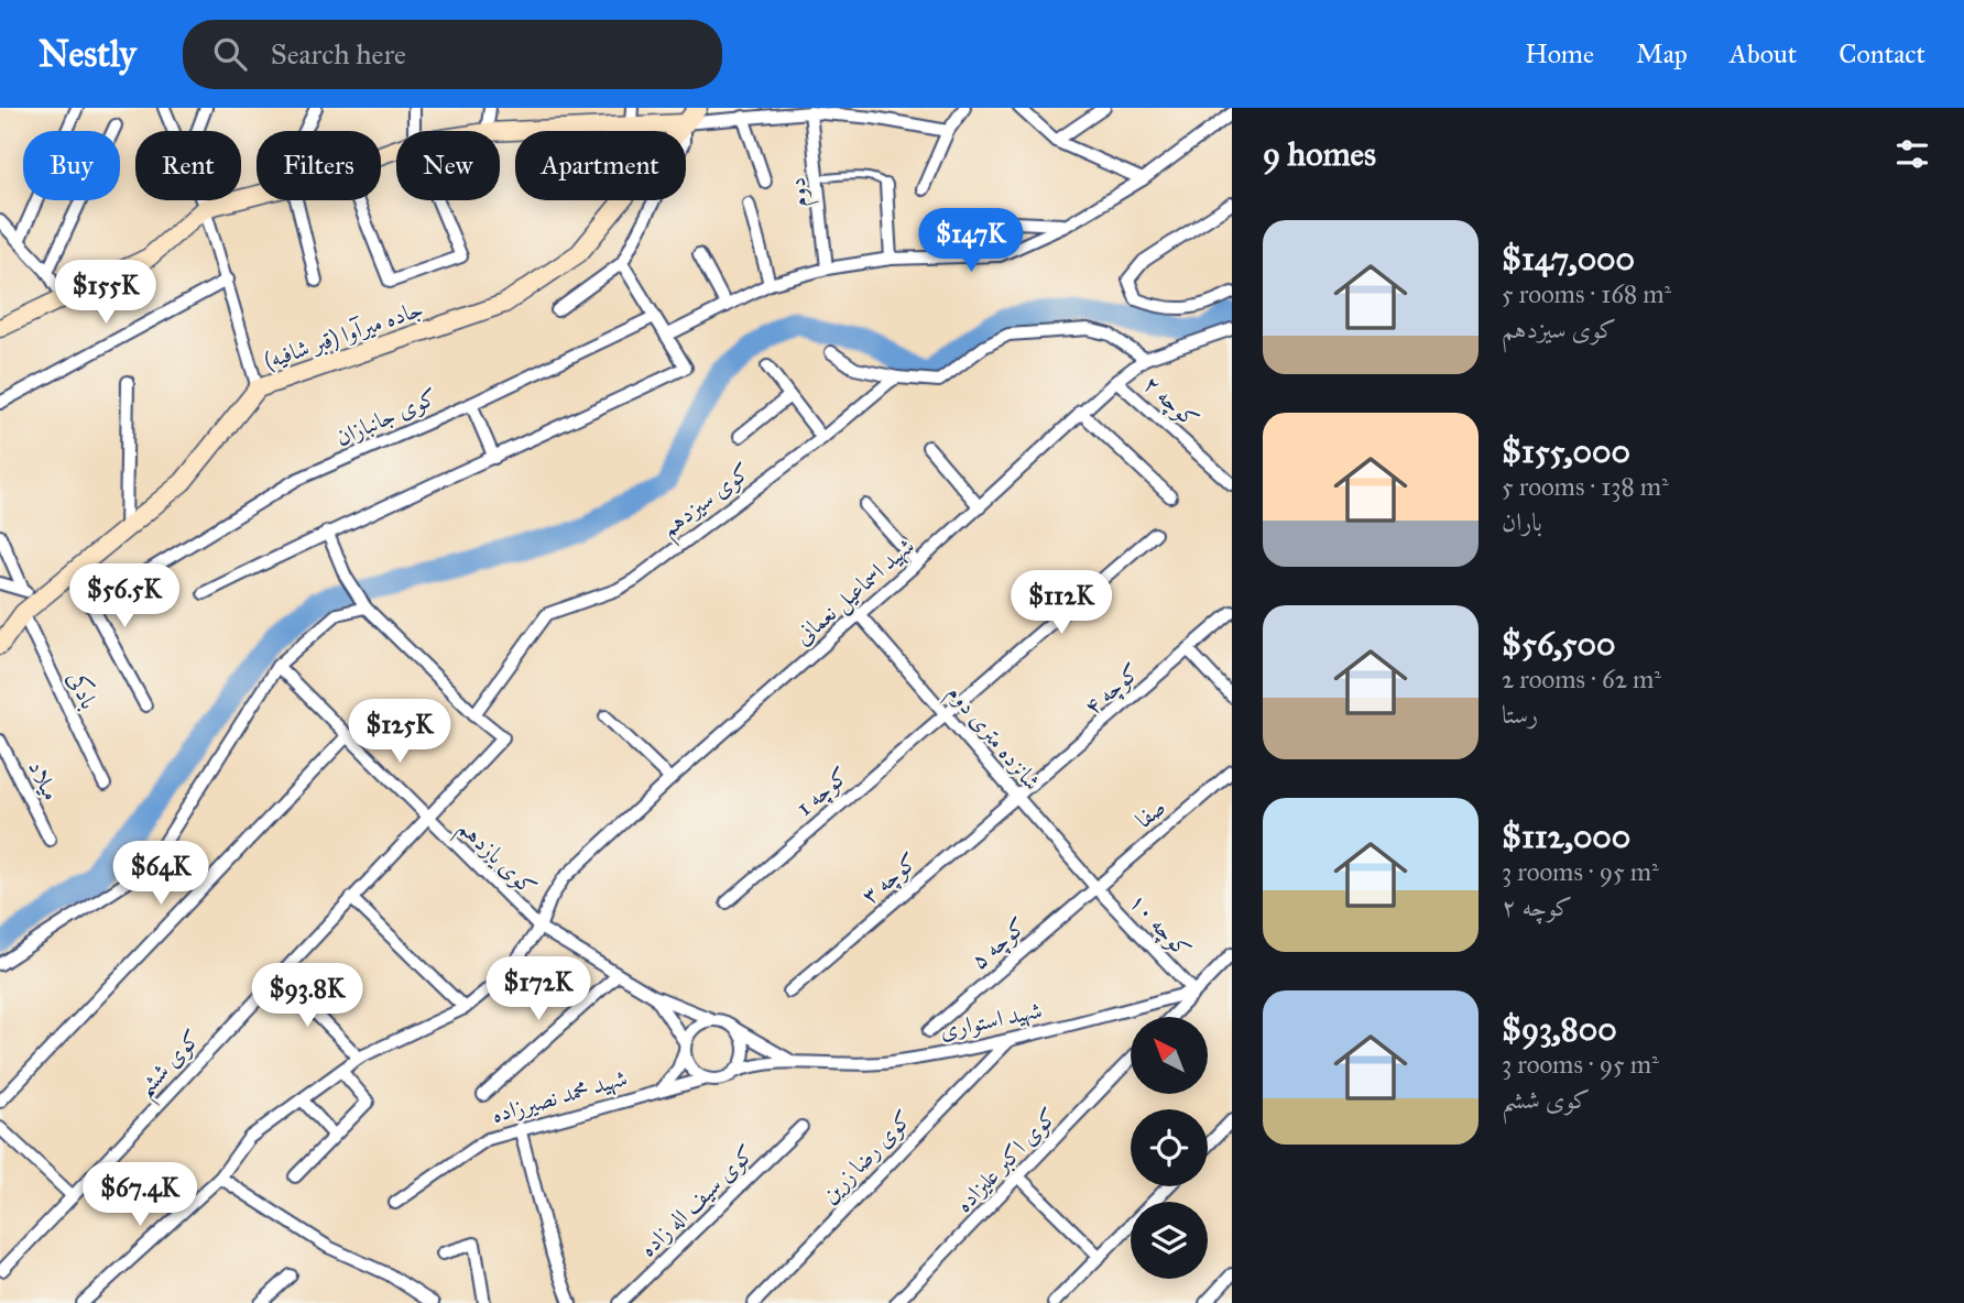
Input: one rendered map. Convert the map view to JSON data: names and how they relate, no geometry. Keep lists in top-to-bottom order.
{
  "streets": {
    "street": [
      "دوم",
      "جاده میرآوا (قبر شافیه)",
      "کوچه ۲",
      "کوی جانبازان",
      "کوی سیزدهم",
      "شهید اسماعیل نعمانی",
      "کوچه ۴",
      "بادکی",
      "شانزده متری دوم",
      "میلاد",
      "کوچه 1",
      "صفا",
      "کوی یازدهم",
      "کوچه ۳",
      "کوچه ۱۰",
      "کوچه ۵",
      "شهید استواری",
      "کوی ششم",
      "شهید محمد نصیرزاده",
      "کوی رضا زرین",
      "کوی اکبر علیزاده",
      "کوی سیف اله زاده"
    ]
  },
  "crossings": [
    ["جاده میرآوا (قبر شافیه)", "بادکی"],
    ["کوچه ۲", "شهید اسماعیل نعمانی"],
    ["شهید اسماعیل نعمانی", "شانزده متری دوم"],
    ["شهید اسماعیل نعمانی", "کوی یازدهم"],
    ["کوچه ۴", "شانزده متری دوم"],
    ["کوچه ۴", "کوچه ۳"],
    ["شانزده متری دوم", "کوچه 1"],
    ["شانزده متری دوم", "صفا"],
    ["شانزده متری دوم", "کوچه ۳"],
    ["شانزده متری دوم", "کوچه ۱۰"],
    ["شانزده متری دوم", "کوچه ۵"],
    ["صفا", "کوچه ۱۰"],
    ["صفا", "کوچه ۵"],
    ["کوی یازدهم", "شهید استواری"],
    ["کوی یازدهم", "کوی ششم"],
    ["کوی یازدهم", "شهید محمد نصیرزاده"],
    ["کوچه ۱۰", "کوچه ۵"],
    ["کوچه ۱۰", "شهید استواری"],
    ["شهید استواری", "شهید محمد نصیرزاده"],
    ["شهید استواری", "کوی رضا زرین"]
  ],
  "north": "top left",
  "page": {
    "header": "Nestly",
    "search": "Search here",
    "nav": [
      "Home",
      "Map",
      "About",
      "Contact"
    ],
    "heading": "9 homes",
    "chip": [
      "Buy",
      "Rent",
      "Filters",
      "New",
      "Apartment"
    ],
    "list": [
      {
        "name": "$147,000",
        "note": "5 rooms · 168 m² · کوی سیزدهم"
      },
      {
        "name": "$155,000",
        "note": "5 rooms · 138 m² · باران"
      },
      {
        "name": "$56,500",
        "note": "2 rooms · 62 m² · رستا"
      },
      {
        "name": "$112,000",
        "note": "3 rooms · 95 m² · کوچه ۲"
      },
      {
        "name": "$93,800",
        "note": "3 rooms · 95 m² · کوی ششم"
      }
    ],
    "price": [
      "$147K",
      "$155K",
      "$56.5K",
      "$112K",
      "$125K",
      "$64K",
      "$172K",
      "$93.8K",
      "$67.4K"
    ]
  }
}
